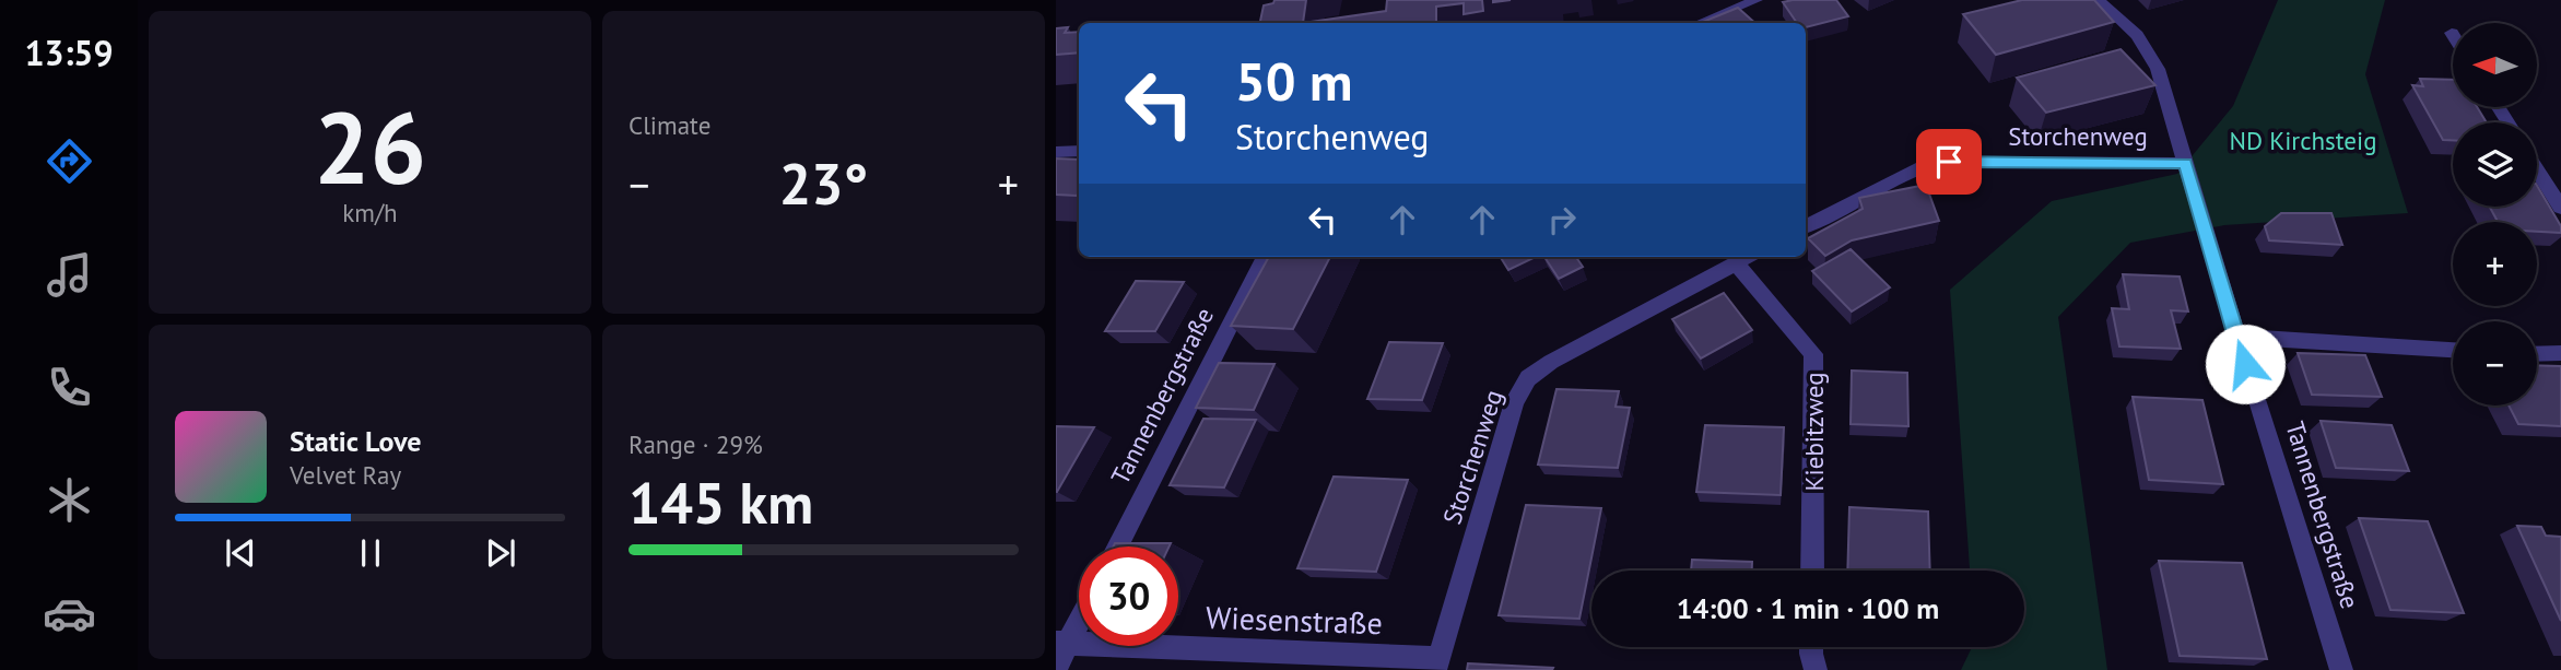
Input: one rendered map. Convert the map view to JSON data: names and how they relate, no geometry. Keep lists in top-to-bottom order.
{
  "streets": {
    "street": [
      "Storchenweg",
      "Tannenbergstraße",
      "Kiebitzweg",
      "Wiesenstraße"
    ]
  },
  "crossings": [
    ["Storchenweg", "Tannenbergstraße"],
    ["Storchenweg", "Kiebitzweg"],
    ["Storchenweg", "Wiesenstraße"]
  ],
  "parks": ["ND Kirchsteig"],
  "north": "left",
  "page": {
    "tabs": "13:59",
    "tile": [
      ["26", "km/h"],
      "Climate",
      ["Range · 29%", "145 km"]
    ],
    "map_buttons": ["+", "−"],
    "turn": ["50 m", "Storchenweg"],
    "heat": ["−", "23°", "+"],
    "song": ["Static Love", "Velvet Ray"],
    "limit": "30",
    "trip": "14:00 · 1 min · 100 m"
  }
}
